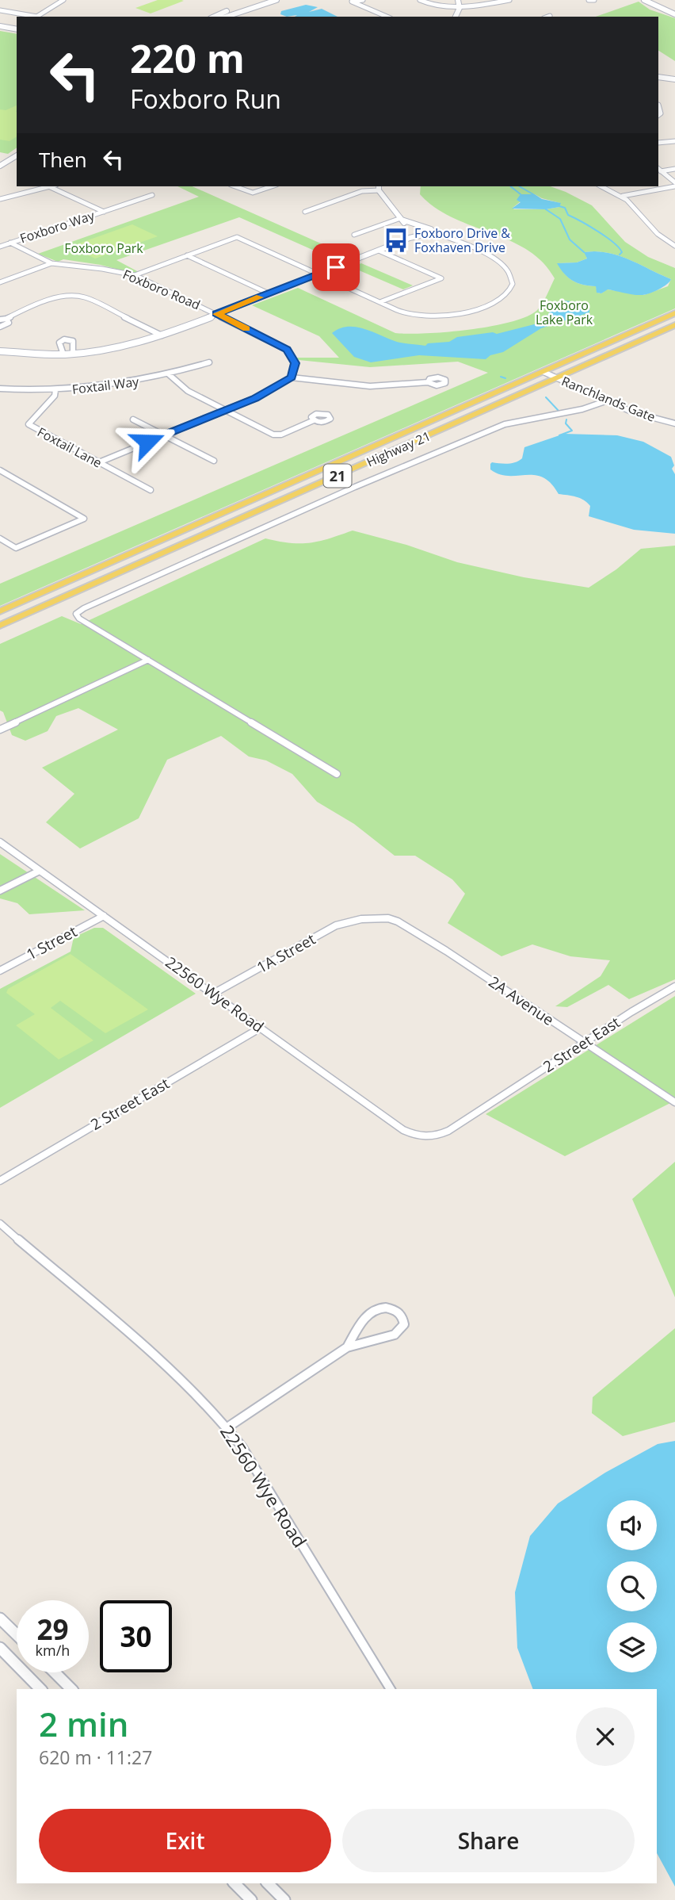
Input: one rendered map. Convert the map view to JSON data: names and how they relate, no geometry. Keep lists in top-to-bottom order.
{
  "streets": {
    "main road": ["Highway 21", "21"],
    "street": [
      "Foxboro Way",
      "Foxboro Road",
      "Foxtail Way",
      "Ranchlands Gate",
      "Foxtail Lane",
      "1 Street",
      "1A Street",
      "22560 Wye Road",
      "2A Avenue",
      "2 Street East"
    ]
  },
  "crossings": [
    ["Foxboro Way", "Foxboro Road"],
    ["Foxtail Way", "Foxtail Lane"],
    ["Ranchlands Gate", "Highway 21"],
    ["1 Street", "22560 Wye Road"],
    ["1A Street", "22560 Wye Road"],
    ["1A Street", "2A Avenue"],
    ["22560 Wye Road", "2 Street East"],
    ["2A Avenue", "2 Street East"]
  ],
  "parks": ["Foxboro Park", "Foxboro Lake Park"],
  "places": {
    "bus stop": ["Foxboro Drive & Foxhaven Drive"]
  },
  "page": {
    "turn": ["220 m", "Foxboro Run"],
    "then": "Then",
    "speed": "29 km/h",
    "limit": "30",
    "heading": ["2 min", "620 m · 11:27"],
    "buttons": ["Exit", "Share"]
  }
}
